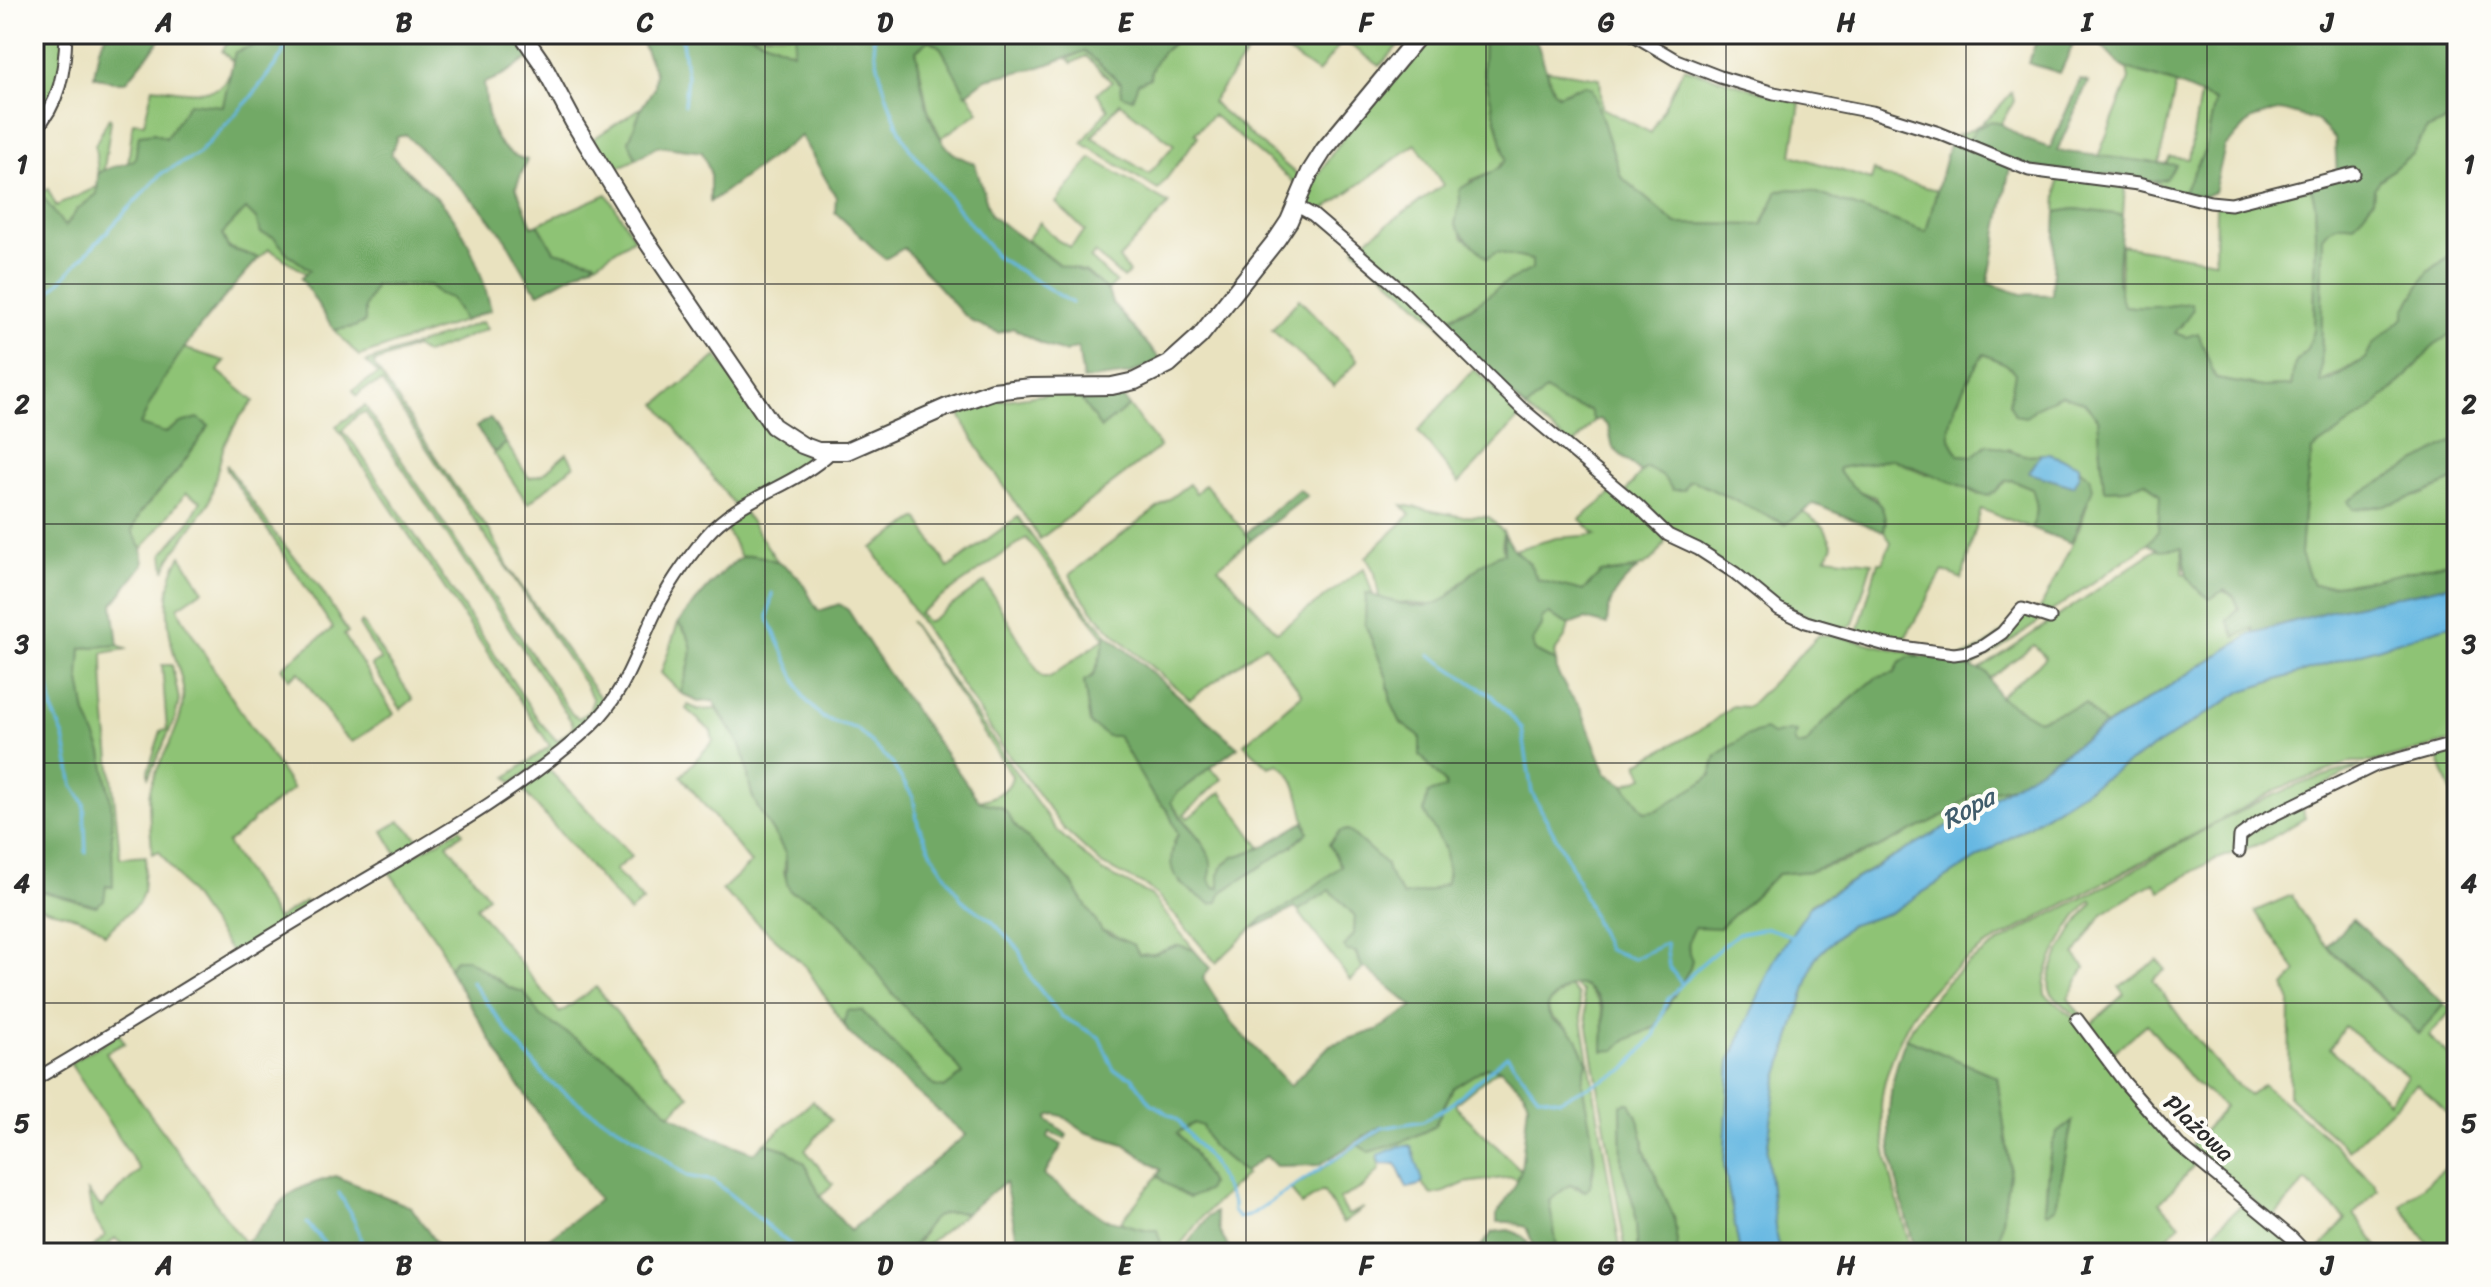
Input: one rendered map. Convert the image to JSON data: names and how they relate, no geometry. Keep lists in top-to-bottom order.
{
  "streets": {
    "street": ["Plażowa"]
  },
  "water": ["Ropa"],
  "grid": {
    "columns": [
      "A",
      "B",
      "C",
      "D",
      "E",
      "F",
      "G",
      "H",
      "I",
      "J"
    ],
    "rows": [
      "1",
      "2",
      "3",
      "4",
      "5"
    ]
  }
}
